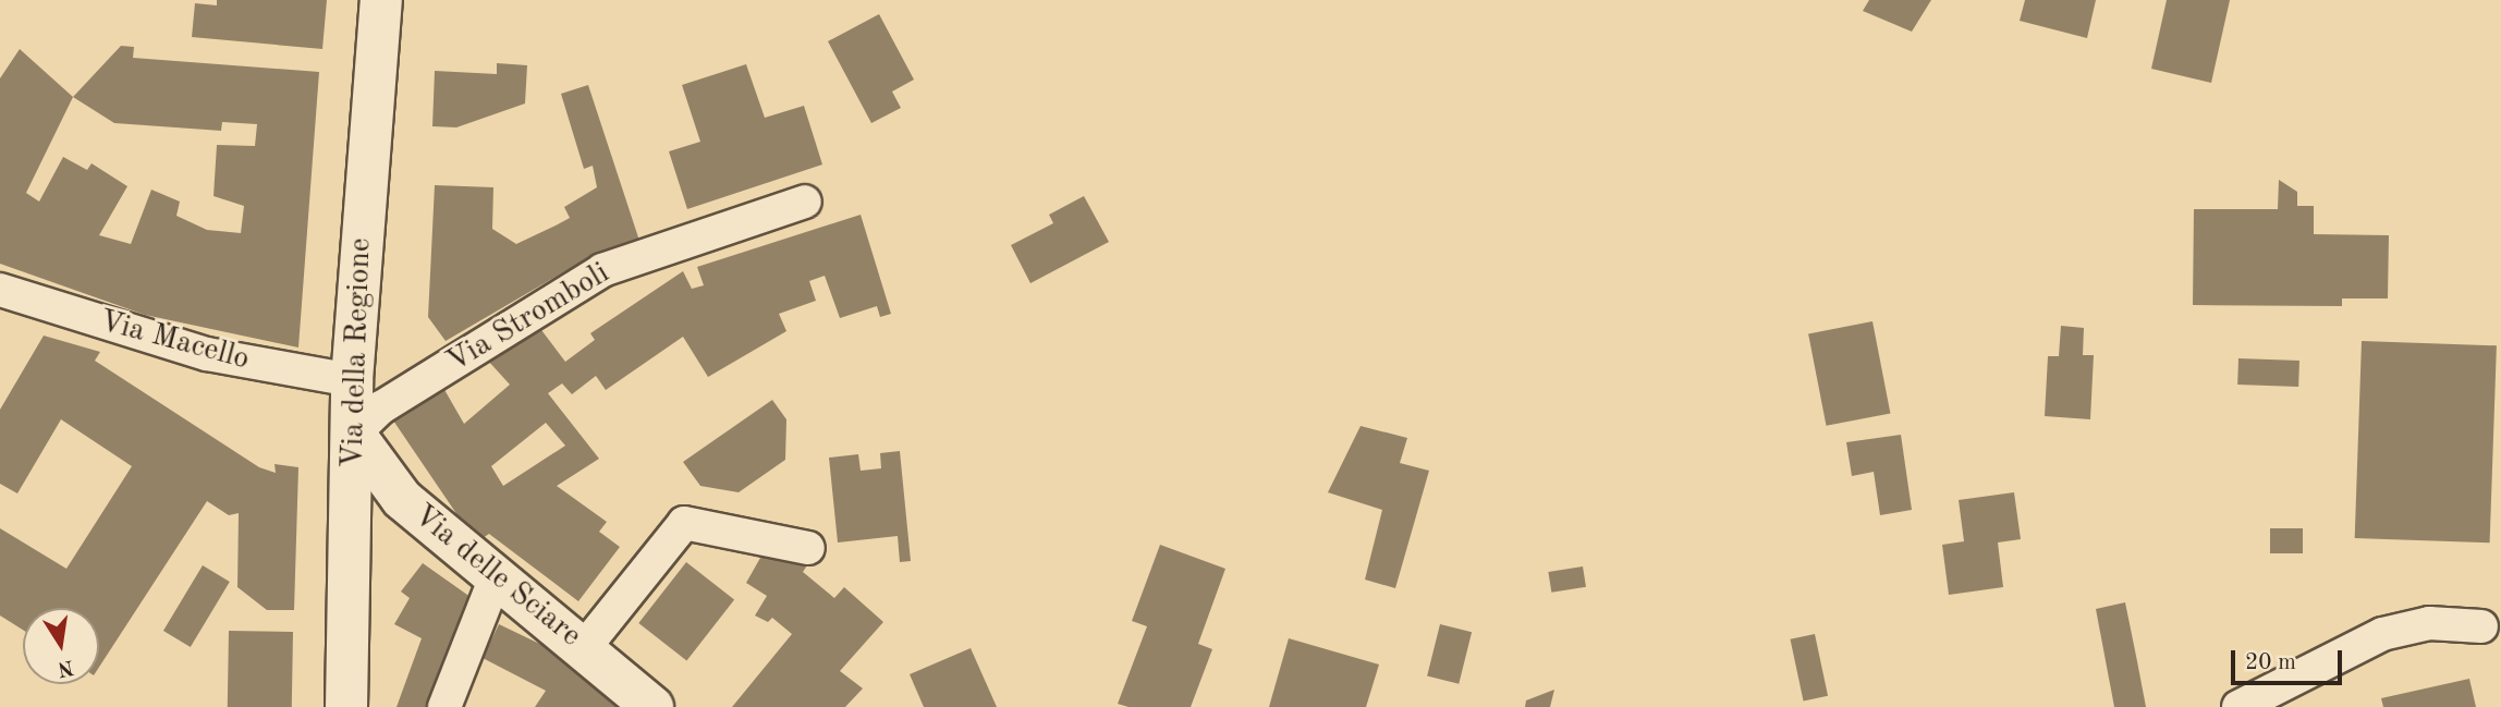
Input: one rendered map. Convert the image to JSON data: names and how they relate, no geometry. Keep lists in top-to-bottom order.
{
  "streets": {
    "main road": ["Via della Regione", "Via delle Sciare"],
    "street": ["Via Stromboli", "Via Macello"]
  },
  "crossings": [
    ["Via Stromboli", "Via della Regione"],
    ["Via Stromboli", "Via delle Sciare"],
    ["Via Macello", "Via della Regione"],
    ["Via della Regione", "Via delle Sciare"]
  ],
  "scale_bar": "20 m",
  "north": "bottom"
}
